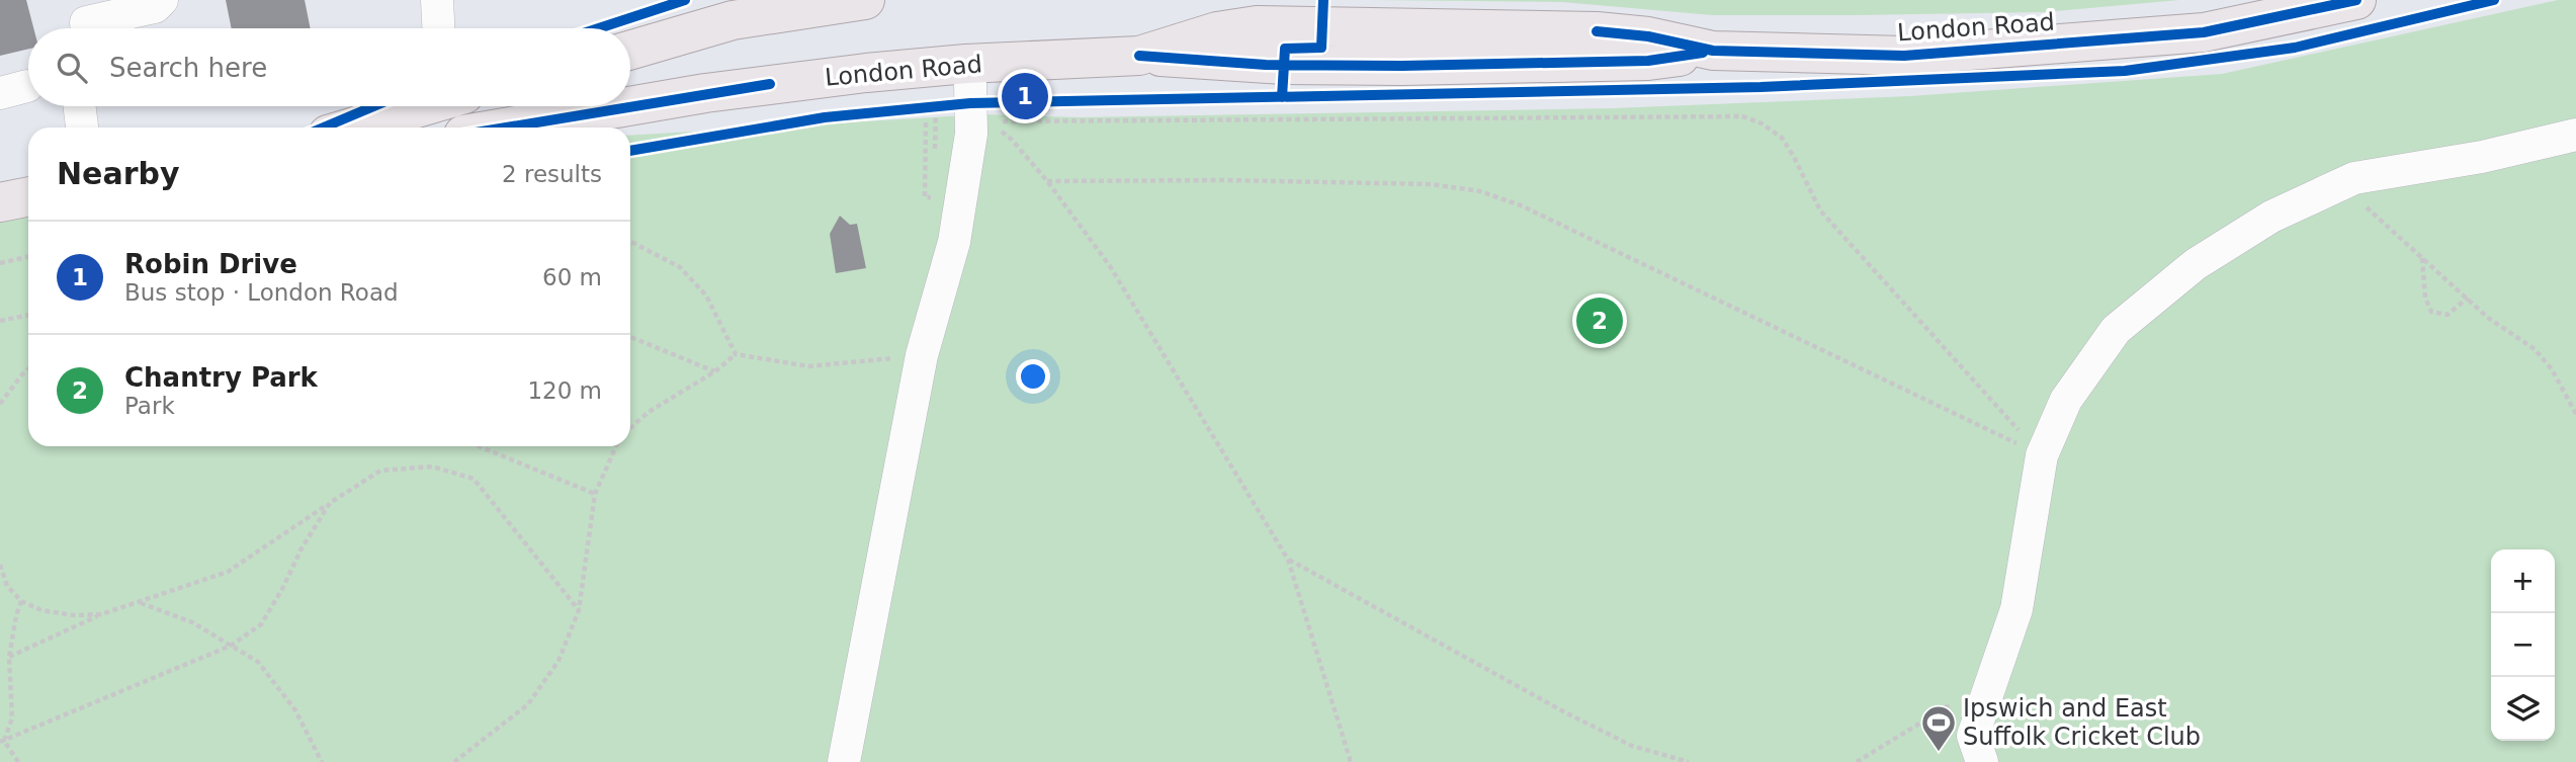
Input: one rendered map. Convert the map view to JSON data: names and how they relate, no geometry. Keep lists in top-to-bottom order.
{
  "streets": {
    "main road": ["London Road"]
  },
  "places": {
    "sports": ["Ipswich and East Suffolk Cricket Club"]
  },
  "page": {
    "search": "Search here",
    "pins": ["1", "2"],
    "heading": ["Nearby", "2 results"],
    "list": [
      {
        "mark": "1",
        "name": "Robin Drive",
        "note": "Bus stop · London Road",
        "value": "60 m"
      },
      {
        "mark": "2",
        "name": "Chantry Park",
        "note": "Park",
        "value": "120 m"
      }
    ],
    "map_buttons": ["+", "−"]
  }
}
